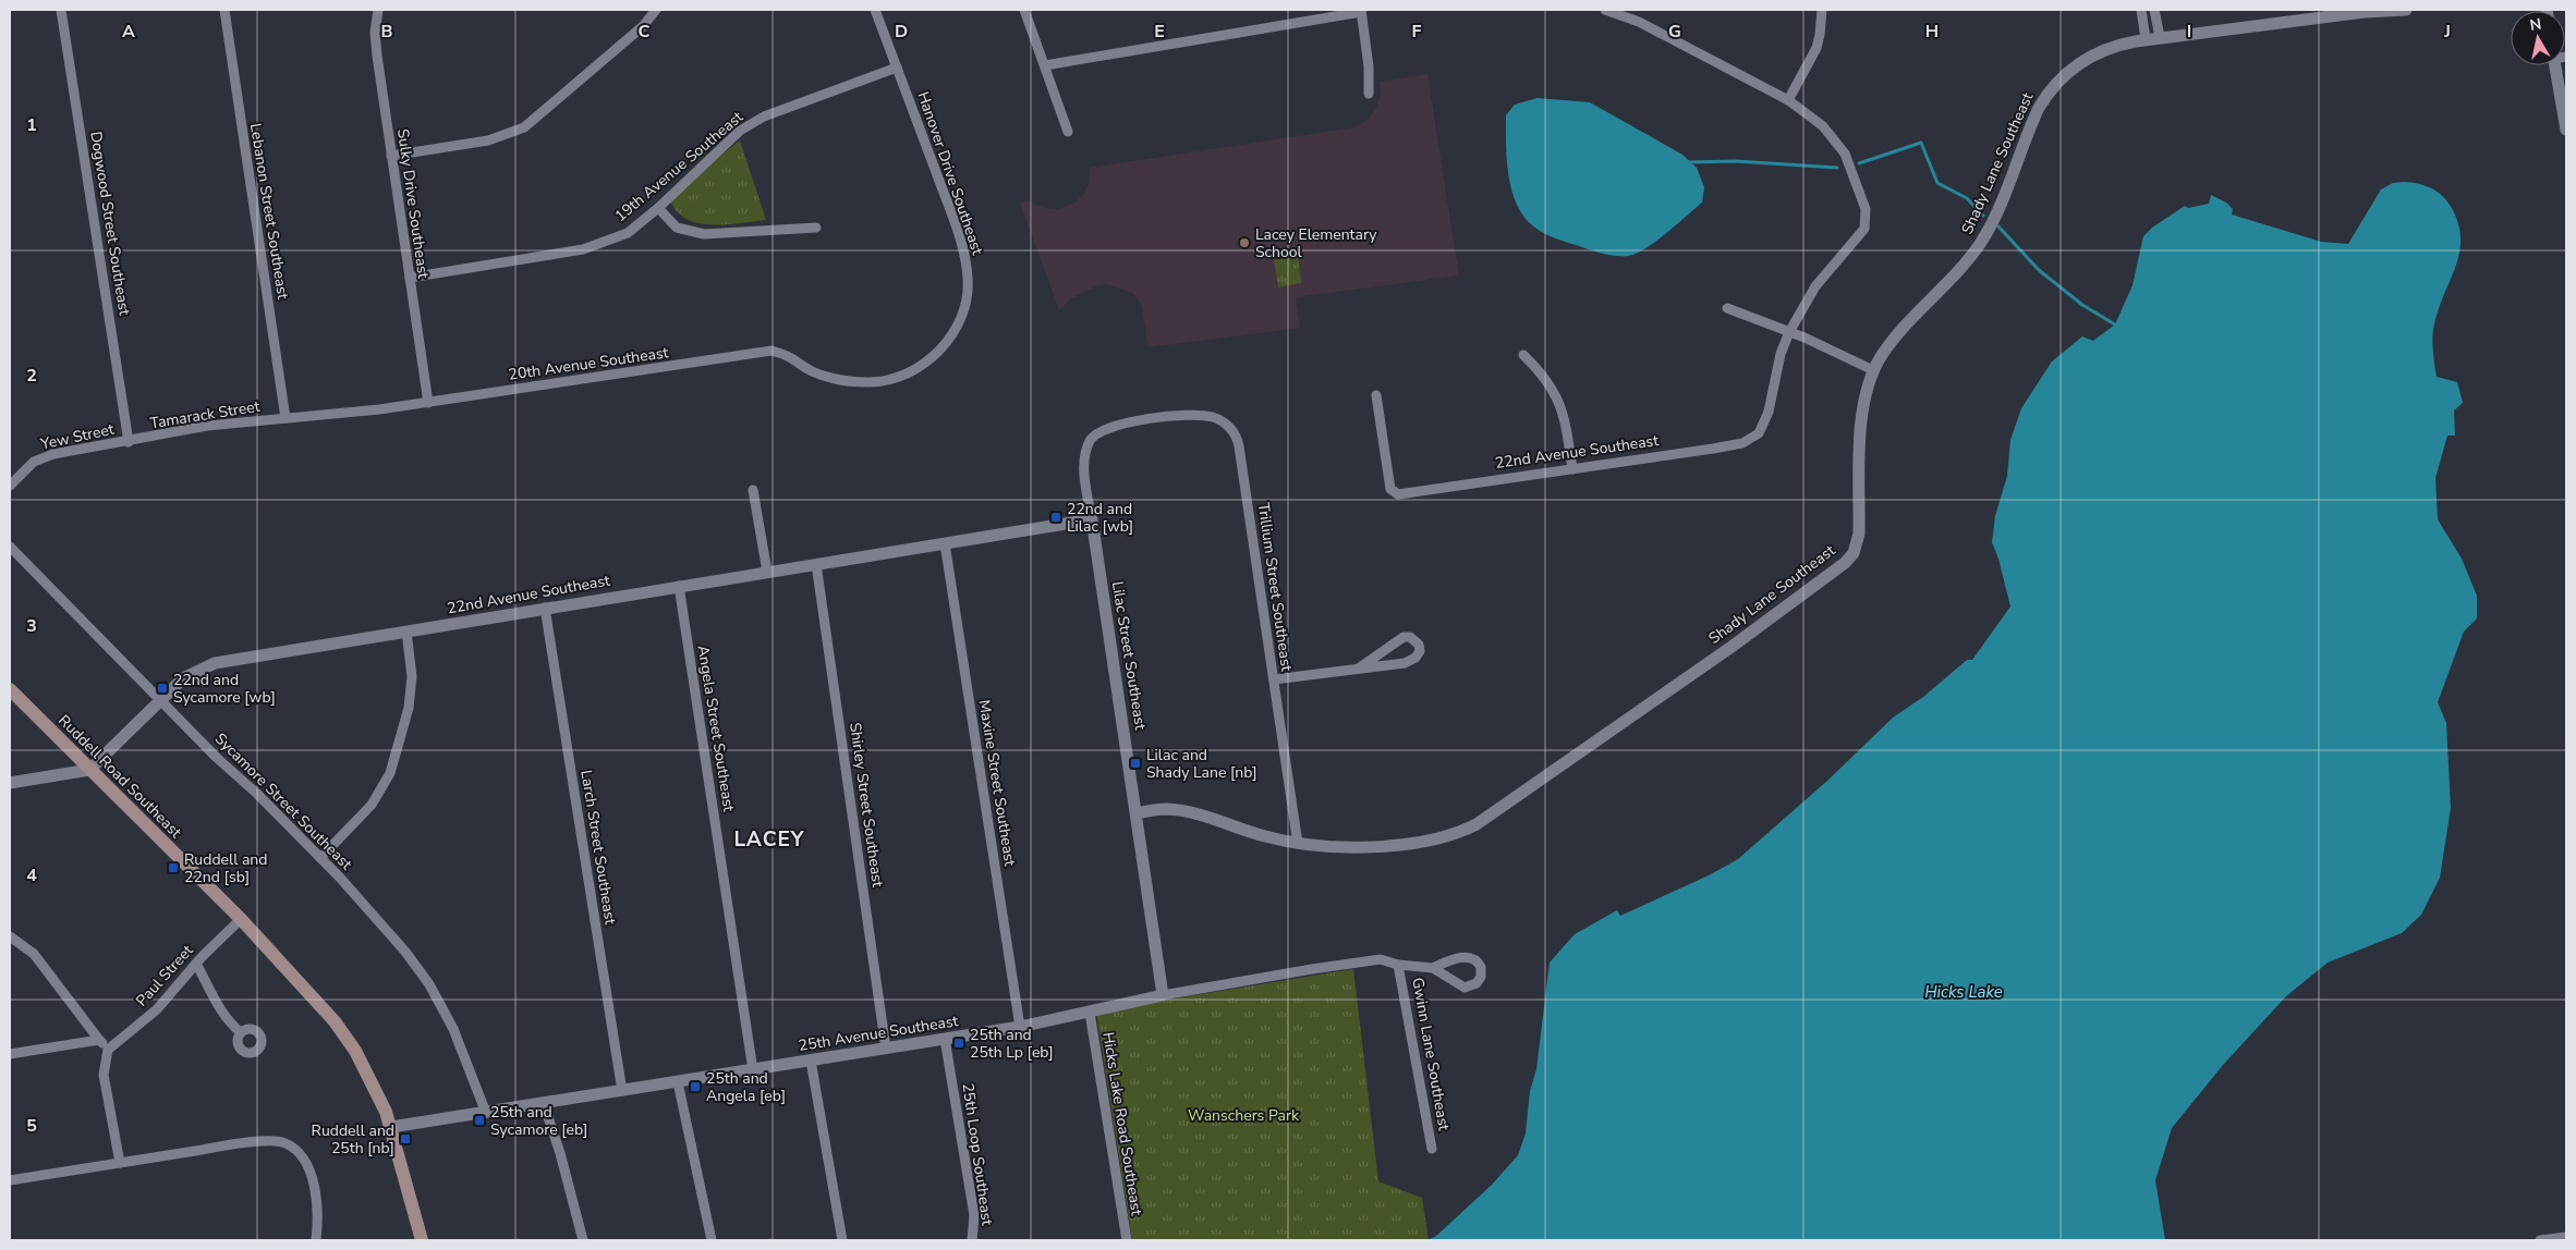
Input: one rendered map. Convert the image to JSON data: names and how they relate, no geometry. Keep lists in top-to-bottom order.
{
  "streets": {
    "main road": ["Ruddell Road Southeast"],
    "street": [
      "Shady Lane Southeast",
      "19th Avenue Southeast",
      "Hanover Drive Southeast",
      "Sulky Drive Southeast",
      "Lebanon Street Southeast",
      "Dogwood Street Southeast",
      "20th Avenue Southeast",
      "Tamarack Street",
      "Yew Street",
      "22nd Avenue Southeast",
      "Trillium Street Southeast",
      "Lilac Street Southeast",
      "Angela Street Southeast",
      "Maxine Street Southeast",
      "Sycamore Street Southeast",
      "Shirley Street Southeast",
      "Larch Street Southeast",
      "Paul Street",
      "25th Avenue Southeast",
      "Gwinn Lane Southeast",
      "Hicks Lake Road Southeast",
      "25th Loop Southeast"
    ]
  },
  "crossings": [
    ["Shady Lane Southeast", "Trillium Street Southeast"],
    ["Shady Lane Southeast", "Lilac Street Southeast"],
    ["19th Avenue Southeast", "Hanover Drive Southeast"],
    ["19th Avenue Southeast", "Sulky Drive Southeast"],
    ["Hanover Drive Southeast", "20th Avenue Southeast"],
    ["Sulky Drive Southeast", "20th Avenue Southeast"],
    ["Lebanon Street Southeast", "20th Avenue Southeast"],
    ["Lebanon Street Southeast", "Tamarack Street"],
    ["Dogwood Street Southeast", "Tamarack Street"],
    ["Dogwood Street Southeast", "Yew Street"],
    ["20th Avenue Southeast", "Tamarack Street"],
    ["Tamarack Street", "Yew Street"],
    ["22nd Avenue Southeast", "Lilac Street Southeast"],
    ["22nd Avenue Southeast", "Angela Street Southeast"],
    ["22nd Avenue Southeast", "Ruddell Road Southeast"],
    ["22nd Avenue Southeast", "Maxine Street Southeast"],
    ["22nd Avenue Southeast", "Sycamore Street Southeast"],
    ["22nd Avenue Southeast", "Shirley Street Southeast"],
    ["22nd Avenue Southeast", "Larch Street Southeast"],
    ["Trillium Street Southeast", "Lilac Street Southeast"],
    ["Lilac Street Southeast", "25th Avenue Southeast"],
    ["Angela Street Southeast", "25th Avenue Southeast"],
    ["Ruddell Road Southeast", "Paul Street"],
    ["Ruddell Road Southeast", "25th Avenue Southeast"],
    ["Maxine Street Southeast", "25th Avenue Southeast"],
    ["Sycamore Street Southeast", "25th Avenue Southeast"],
    ["Shirley Street Southeast", "25th Avenue Southeast"],
    ["Larch Street Southeast", "25th Avenue Southeast"],
    ["25th Avenue Southeast", "Gwinn Lane Southeast"],
    ["25th Avenue Southeast", "Hicks Lake Road Southeast"],
    ["25th Avenue Southeast", "25th Loop Southeast"]
  ],
  "districts": ["LACEY"],
  "water": ["Hicks Lake"],
  "parks": ["Wanschers Park"],
  "places": {
    "other": ["Lacey Elementary School"],
    "transit": [
      "22nd and Lilac [wb]",
      "22nd and Sycamore [wb]",
      "Lilac and Shady Lane [nb]",
      "Ruddell and 22nd [sb]",
      "25th and 25th Lp [eb]",
      "25th and Angela [eb]",
      "25th and Sycamore [eb]",
      "Ruddell and 25th [nb]"
    ]
  },
  "north": "top",
  "grid": {
    "columns": [
      "A",
      "B",
      "C",
      "D",
      "E",
      "F",
      "G",
      "H",
      "I",
      "J"
    ],
    "rows": [
      "1",
      "2",
      "3",
      "4",
      "5"
    ]
  }
}
